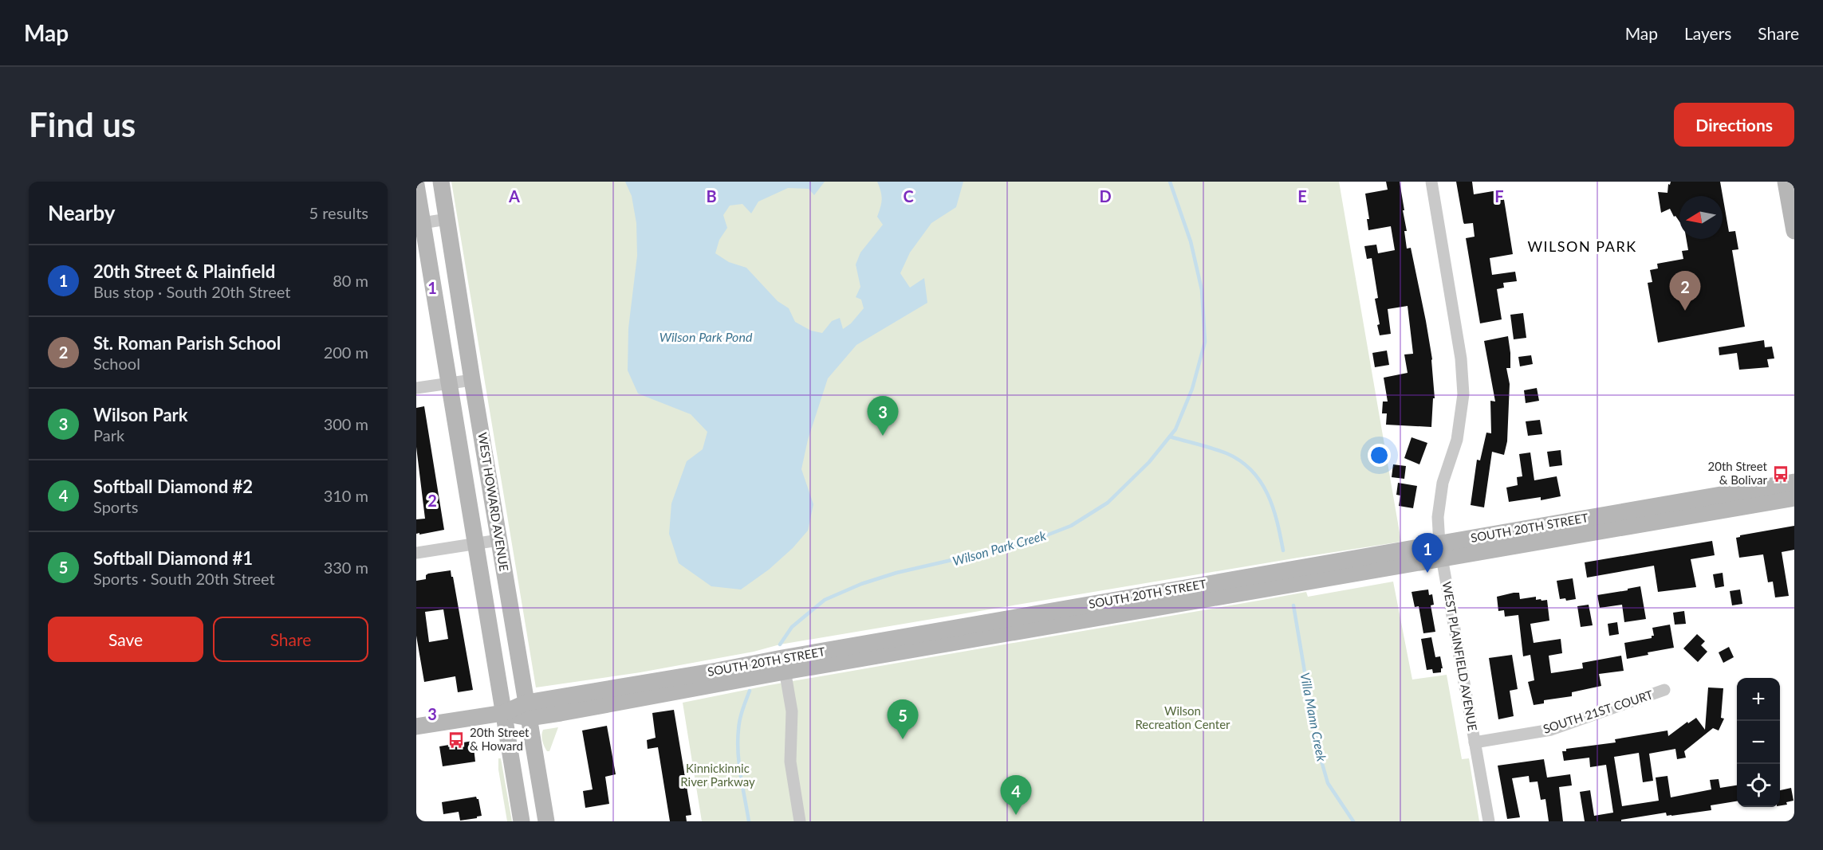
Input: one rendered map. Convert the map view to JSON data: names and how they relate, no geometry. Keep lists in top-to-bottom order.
{
  "streets": {
    "street": [
      "WEST HOWARD AVENUE",
      "SOUTH 20TH STREET",
      "WEST PLAINFIELD AVENUE",
      "SOUTH 21ST COURT"
    ]
  },
  "crossings": [
    ["WEST HOWARD AVENUE", "SOUTH 20TH STREET"],
    ["SOUTH 20TH STREET", "WEST PLAINFIELD AVENUE"],
    ["WEST PLAINFIELD AVENUE", "SOUTH 21ST COURT"]
  ],
  "districts": ["WILSON PARK"],
  "water": ["Wilson Park Pond", "Wilson Park Creek", "Villa Mann Creek"],
  "parks": ["Wilson Recreation Center", "Kinnickinnic River Parkway"],
  "places": {
    "bus stop": ["20th Street & Bolivar", "20th Street & Howard"]
  },
  "north": "left",
  "page": {
    "header": "Map",
    "nav": ["Map", "Layers", "Share"],
    "buttons": [
      "Directions",
      ["Save", "Share"]
    ],
    "title": "Find us",
    "heading": ["Nearby", "5 results"],
    "list": [
      {
        "mark": "1",
        "name": "20th Street & Plainfield",
        "note": "Bus stop · South 20th Street",
        "value": "80 m"
      },
      {
        "mark": "2",
        "name": "St. Roman Parish School",
        "note": "School",
        "value": "200 m"
      },
      {
        "mark": "3",
        "name": "Wilson Park",
        "note": "Park",
        "value": "300 m"
      },
      {
        "mark": "4",
        "name": "Softball Diamond #2",
        "note": "Sports",
        "value": "310 m"
      },
      {
        "mark": "5",
        "name": "Softball Diamond #1",
        "note": "Sports · South 20th Street",
        "value": "330 m"
      }
    ],
    "pins": [
      "2",
      "3",
      "1",
      "5",
      "4"
    ],
    "map_buttons": ["+", "−"]
  },
  "grid": {
    "columns": [
      "A",
      "B",
      "C",
      "D",
      "E",
      "F"
    ],
    "rows": ["1", "2", "3"]
  }
}
